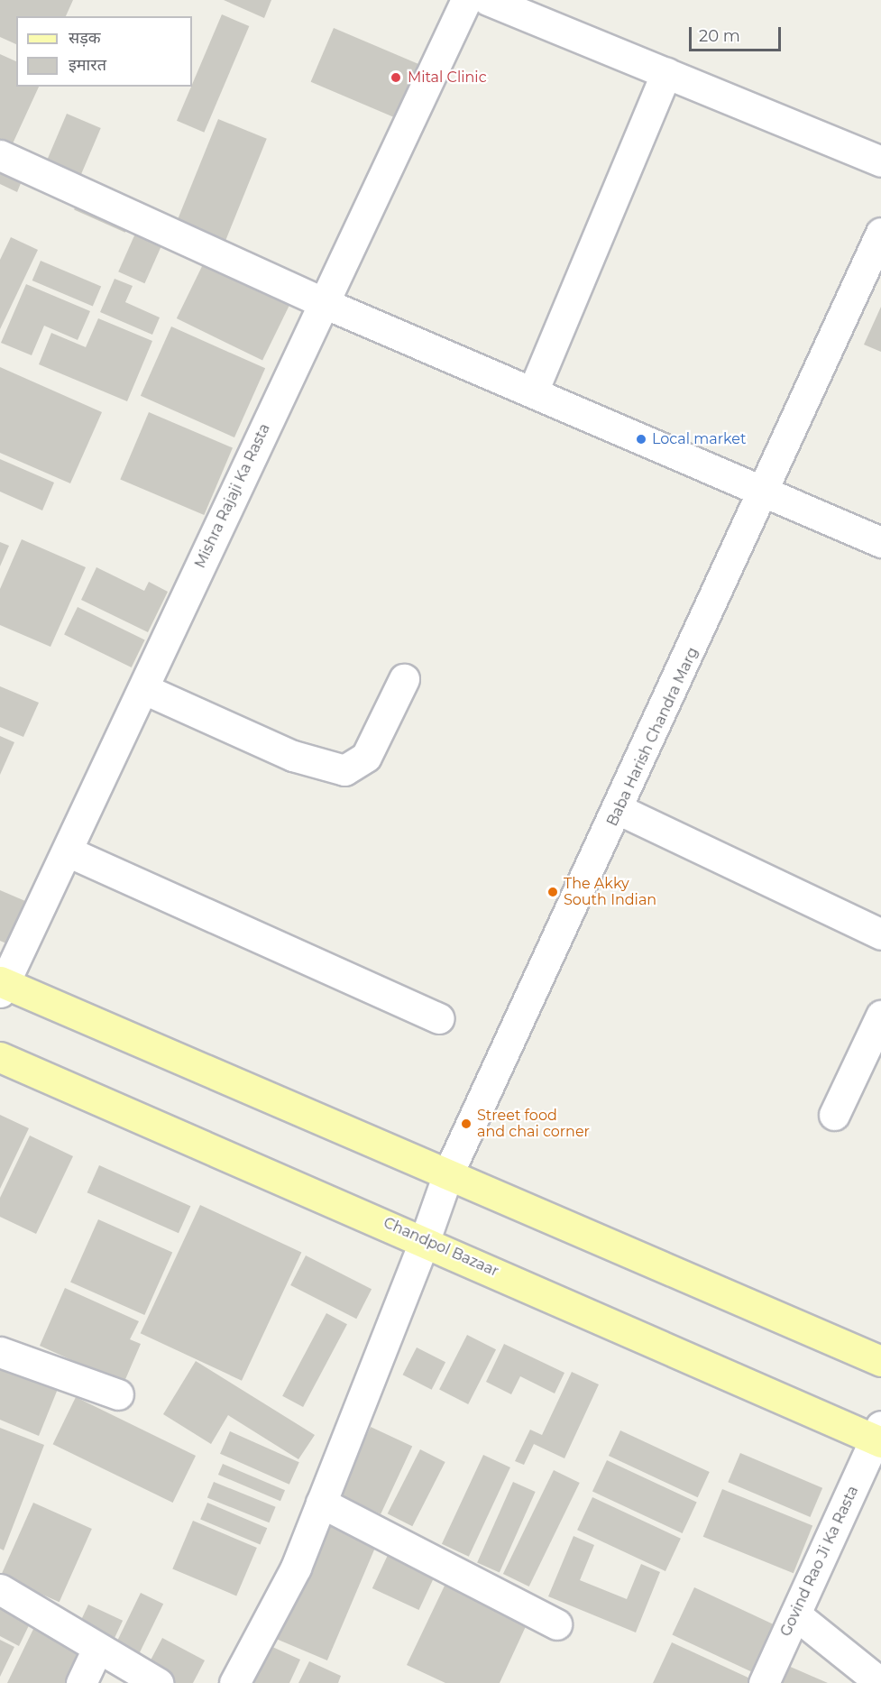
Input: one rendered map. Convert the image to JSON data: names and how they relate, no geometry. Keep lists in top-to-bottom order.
{
  "streets": {
    "main road": ["Chandpol Bazaar"],
    "street": ["Mishra Rajaji Ka Rasta", "Baba Harish Chandra Marg", "Govind Rao Ji Ka Rasta"]
  },
  "crossings": [
    ["Baba Harish Chandra Marg", "Chandpol Bazaar"],
    ["Chandpol Bazaar", "Govind Rao Ji Ka Rasta"]
  ],
  "places": [
    "Mital Clinic",
    "Local market",
    "The Akky South Indian",
    "Street food and chai corner"
  ],
  "legend": ["सड़क", "इमारत"],
  "scale_bar": "20 m"
}
